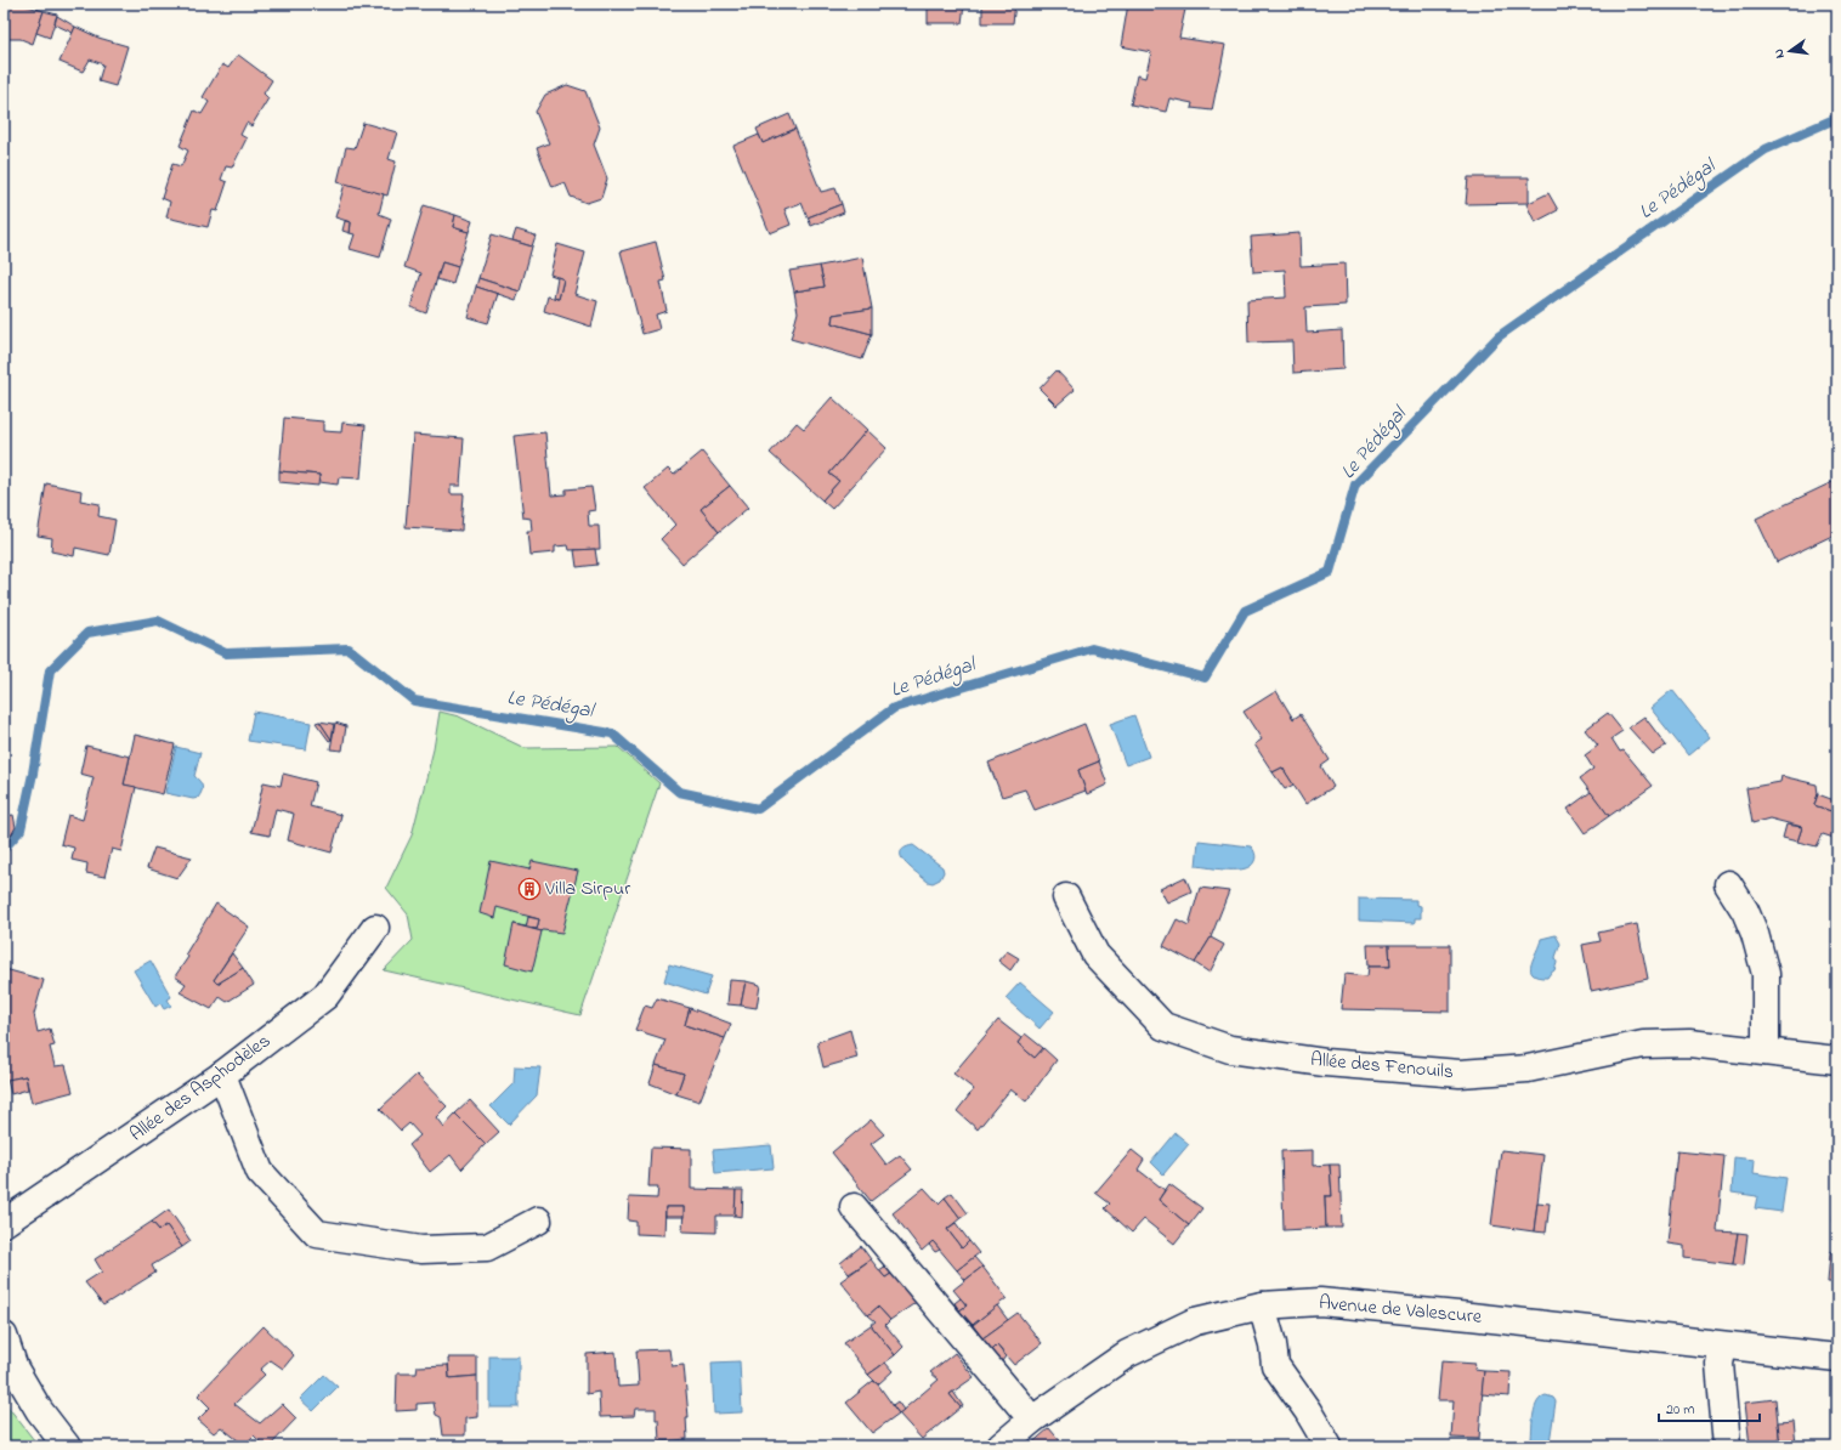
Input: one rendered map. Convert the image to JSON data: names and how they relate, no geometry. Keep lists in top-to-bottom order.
{
  "streets": {
    "street": ["Allée des Fenouils", "Allée des Asphodèles", "Avenue de Valescure"]
  },
  "water": ["Le Pédégal"],
  "places": {
    "building": ["Villa Sirpur"]
  },
  "scale_bar": "20 m",
  "north": "left"
}
